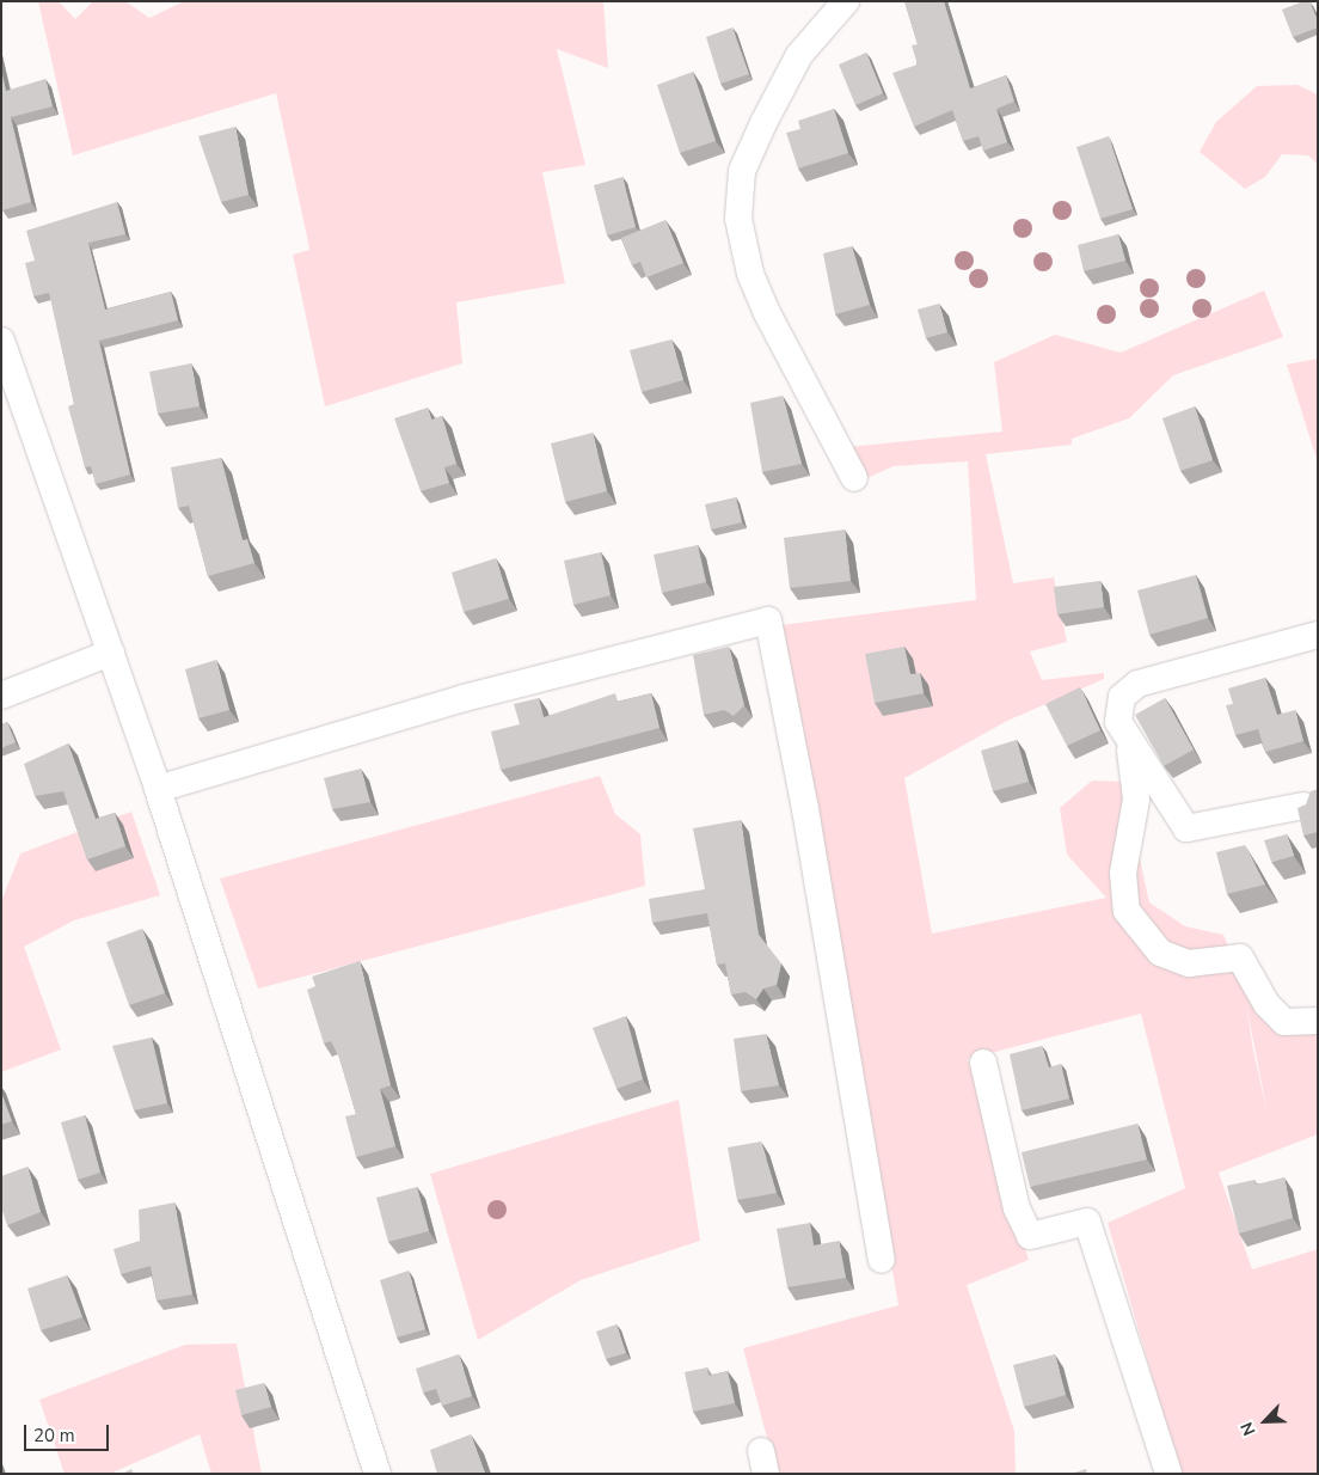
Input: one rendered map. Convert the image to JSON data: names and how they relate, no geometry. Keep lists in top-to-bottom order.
{
  "scale_bar": "20 m",
  "north": "bottom left"
}
